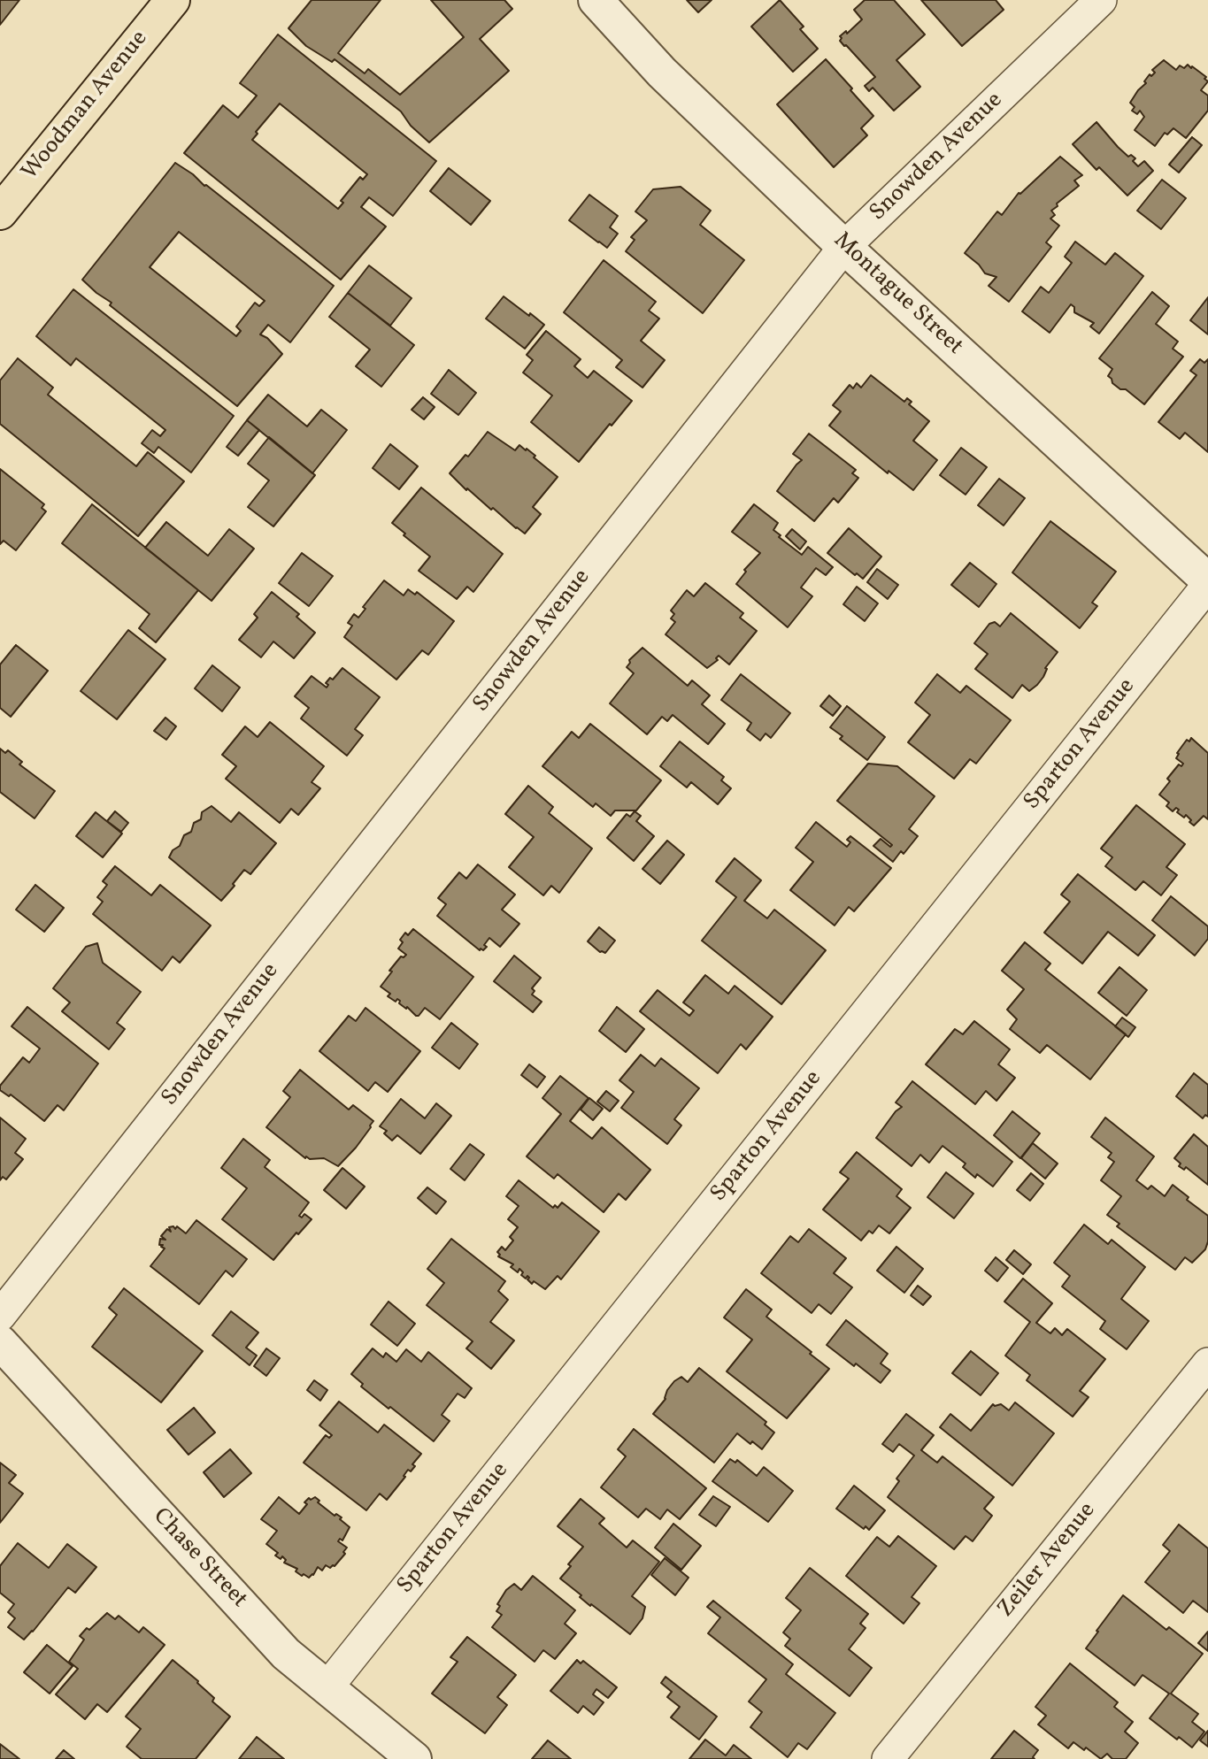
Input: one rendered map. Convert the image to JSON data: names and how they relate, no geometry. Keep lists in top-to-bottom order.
{
  "streets": {
    "main road": ["Woodman Avenue"],
    "street": [
      "Snowden Avenue",
      "Montague Street",
      "Sparton Avenue",
      "Chase Street",
      "Zeiler Avenue"
    ]
  },
  "crossings": [
    ["Snowden Avenue", "Montague Street"],
    ["Sparton Avenue", "Chase Street"]
  ]
}
